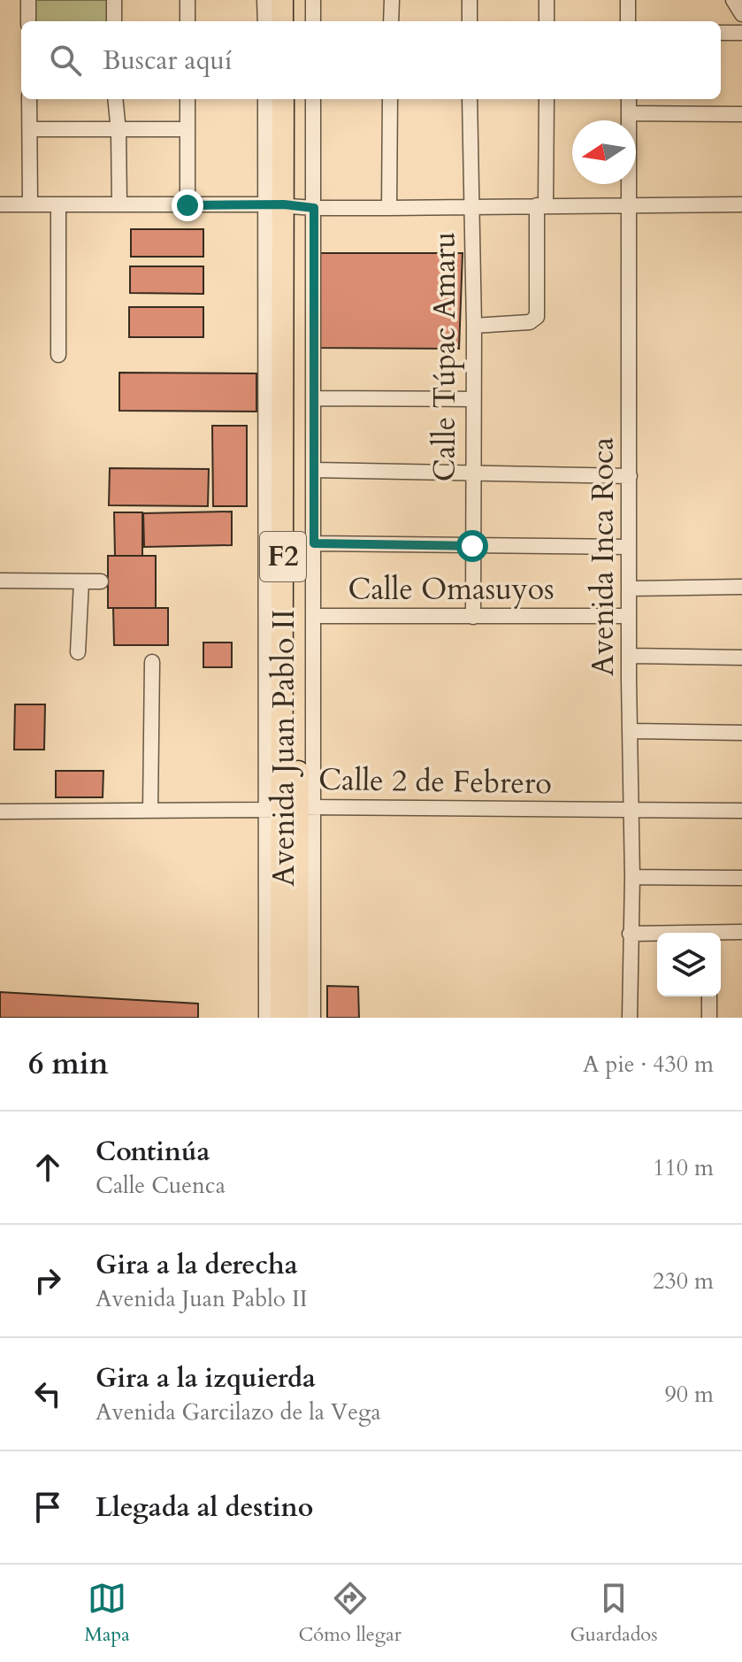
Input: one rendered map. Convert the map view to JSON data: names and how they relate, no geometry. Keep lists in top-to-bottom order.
{
  "streets": {
    "highway": ["F2", "Avenida Juan Pablo II"],
    "street": [
      "Calle Túpac Amaru",
      "Avenida Inca Roca",
      "Calle Omasuyos",
      "Calle 2 de Febrero"
    ]
  },
  "crossings": [
    ["Calle Túpac Amaru", "Calle Omasuyos"],
    ["Avenida Inca Roca", "Calle Omasuyos"],
    ["Avenida Inca Roca", "Calle 2 de Febrero"],
    ["Calle Omasuyos", "Avenida Juan Pablo II"],
    ["Avenida Juan Pablo II", "Calle 2 de Febrero"]
  ],
  "north": "left",
  "page": {
    "search": "Buscar aquí",
    "heading": ["6 min", "A pie · 430 m"],
    "list": [
      ["Continúa", "Calle Cuenca", "110 m"],
      ["Gira a la derecha", "Avenida Juan Pablo II", "230 m"],
      ["Gira a la izquierda", "Avenida Garcilazo de la Vega", "90 m"],
      "Llegada al destino"
    ],
    "nav": ["Mapa", "Cómo llegar", "Guardados"]
  }
}
